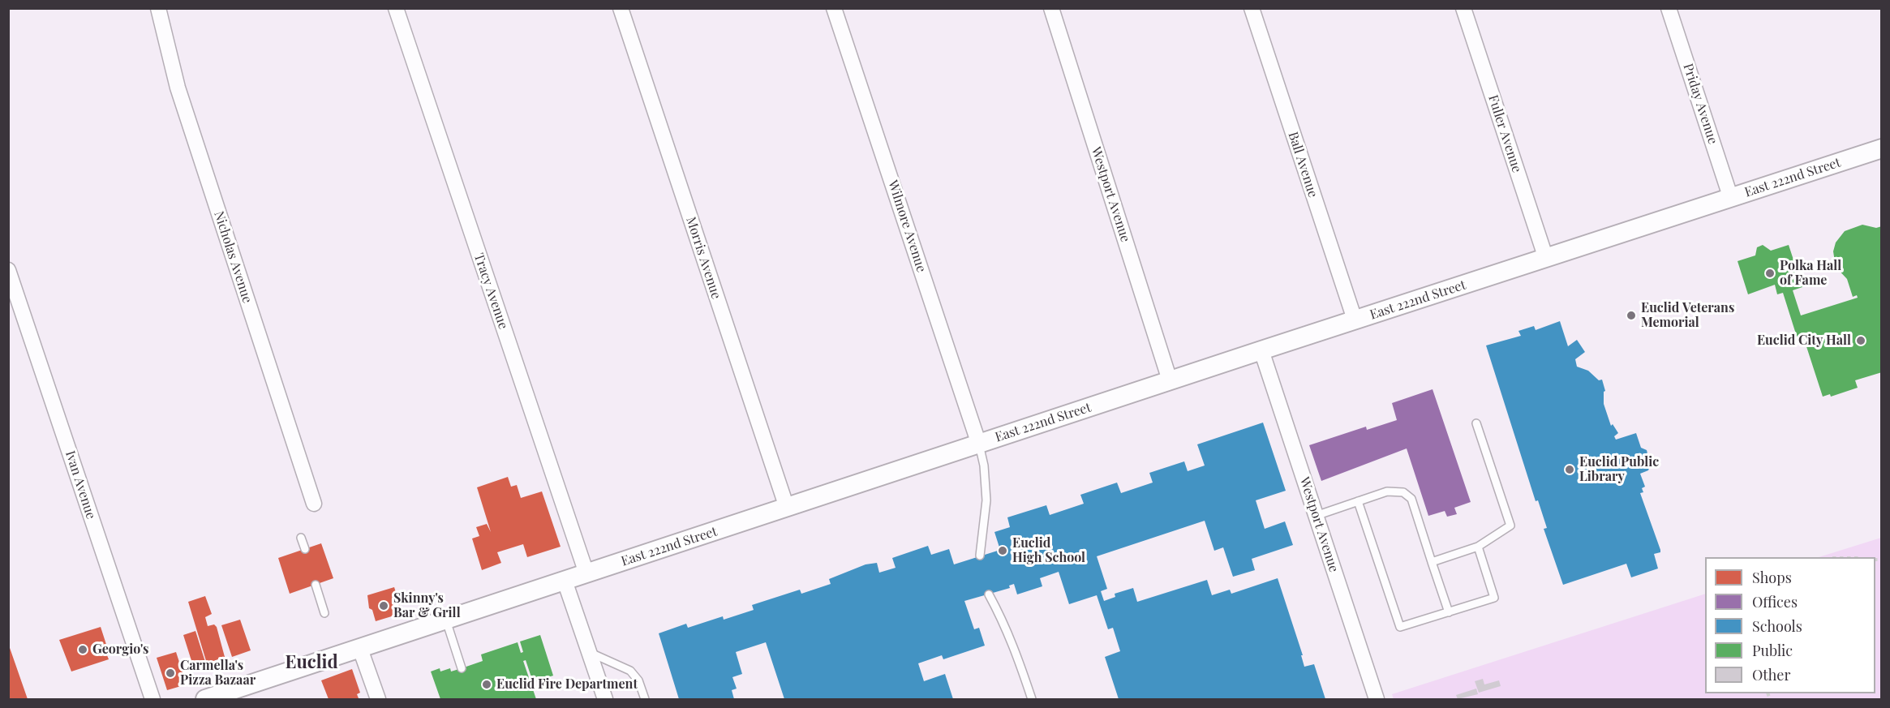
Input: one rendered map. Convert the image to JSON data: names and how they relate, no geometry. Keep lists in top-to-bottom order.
{
  "streets": {
    "street": [
      "Priday Avenue",
      "Fuller Avenue",
      "Ball Avenue",
      "East 222nd Street",
      "Westport Avenue",
      "Wilmore Avenue",
      "Nicholas Avenue",
      "Morris Avenue",
      "Tracy Avenue",
      "Ivan Avenue"
    ]
  },
  "crossings": [
    ["Priday Avenue", "East 222nd Street"],
    ["Fuller Avenue", "East 222nd Street"],
    ["Ball Avenue", "East 222nd Street"],
    ["East 222nd Street", "Westport Avenue"],
    ["East 222nd Street", "Wilmore Avenue"],
    ["East 222nd Street", "Morris Avenue"],
    ["East 222nd Street", "Tracy Avenue"]
  ],
  "districts": ["Euclid"],
  "places": [
    "Polka Hall of Fame",
    "Euclid Veterans Memorial",
    "Euclid City Hall",
    "Euclid Public Library",
    "Euclid High School",
    "Skinny's Bar & Grill",
    "Georgio's",
    "Carmella's Pizza Bazaar",
    "Euclid Fire Department"
  ],
  "legend": [
    "Shops",
    "Offices",
    "Schools",
    "Public",
    "Other"
  ]
}
